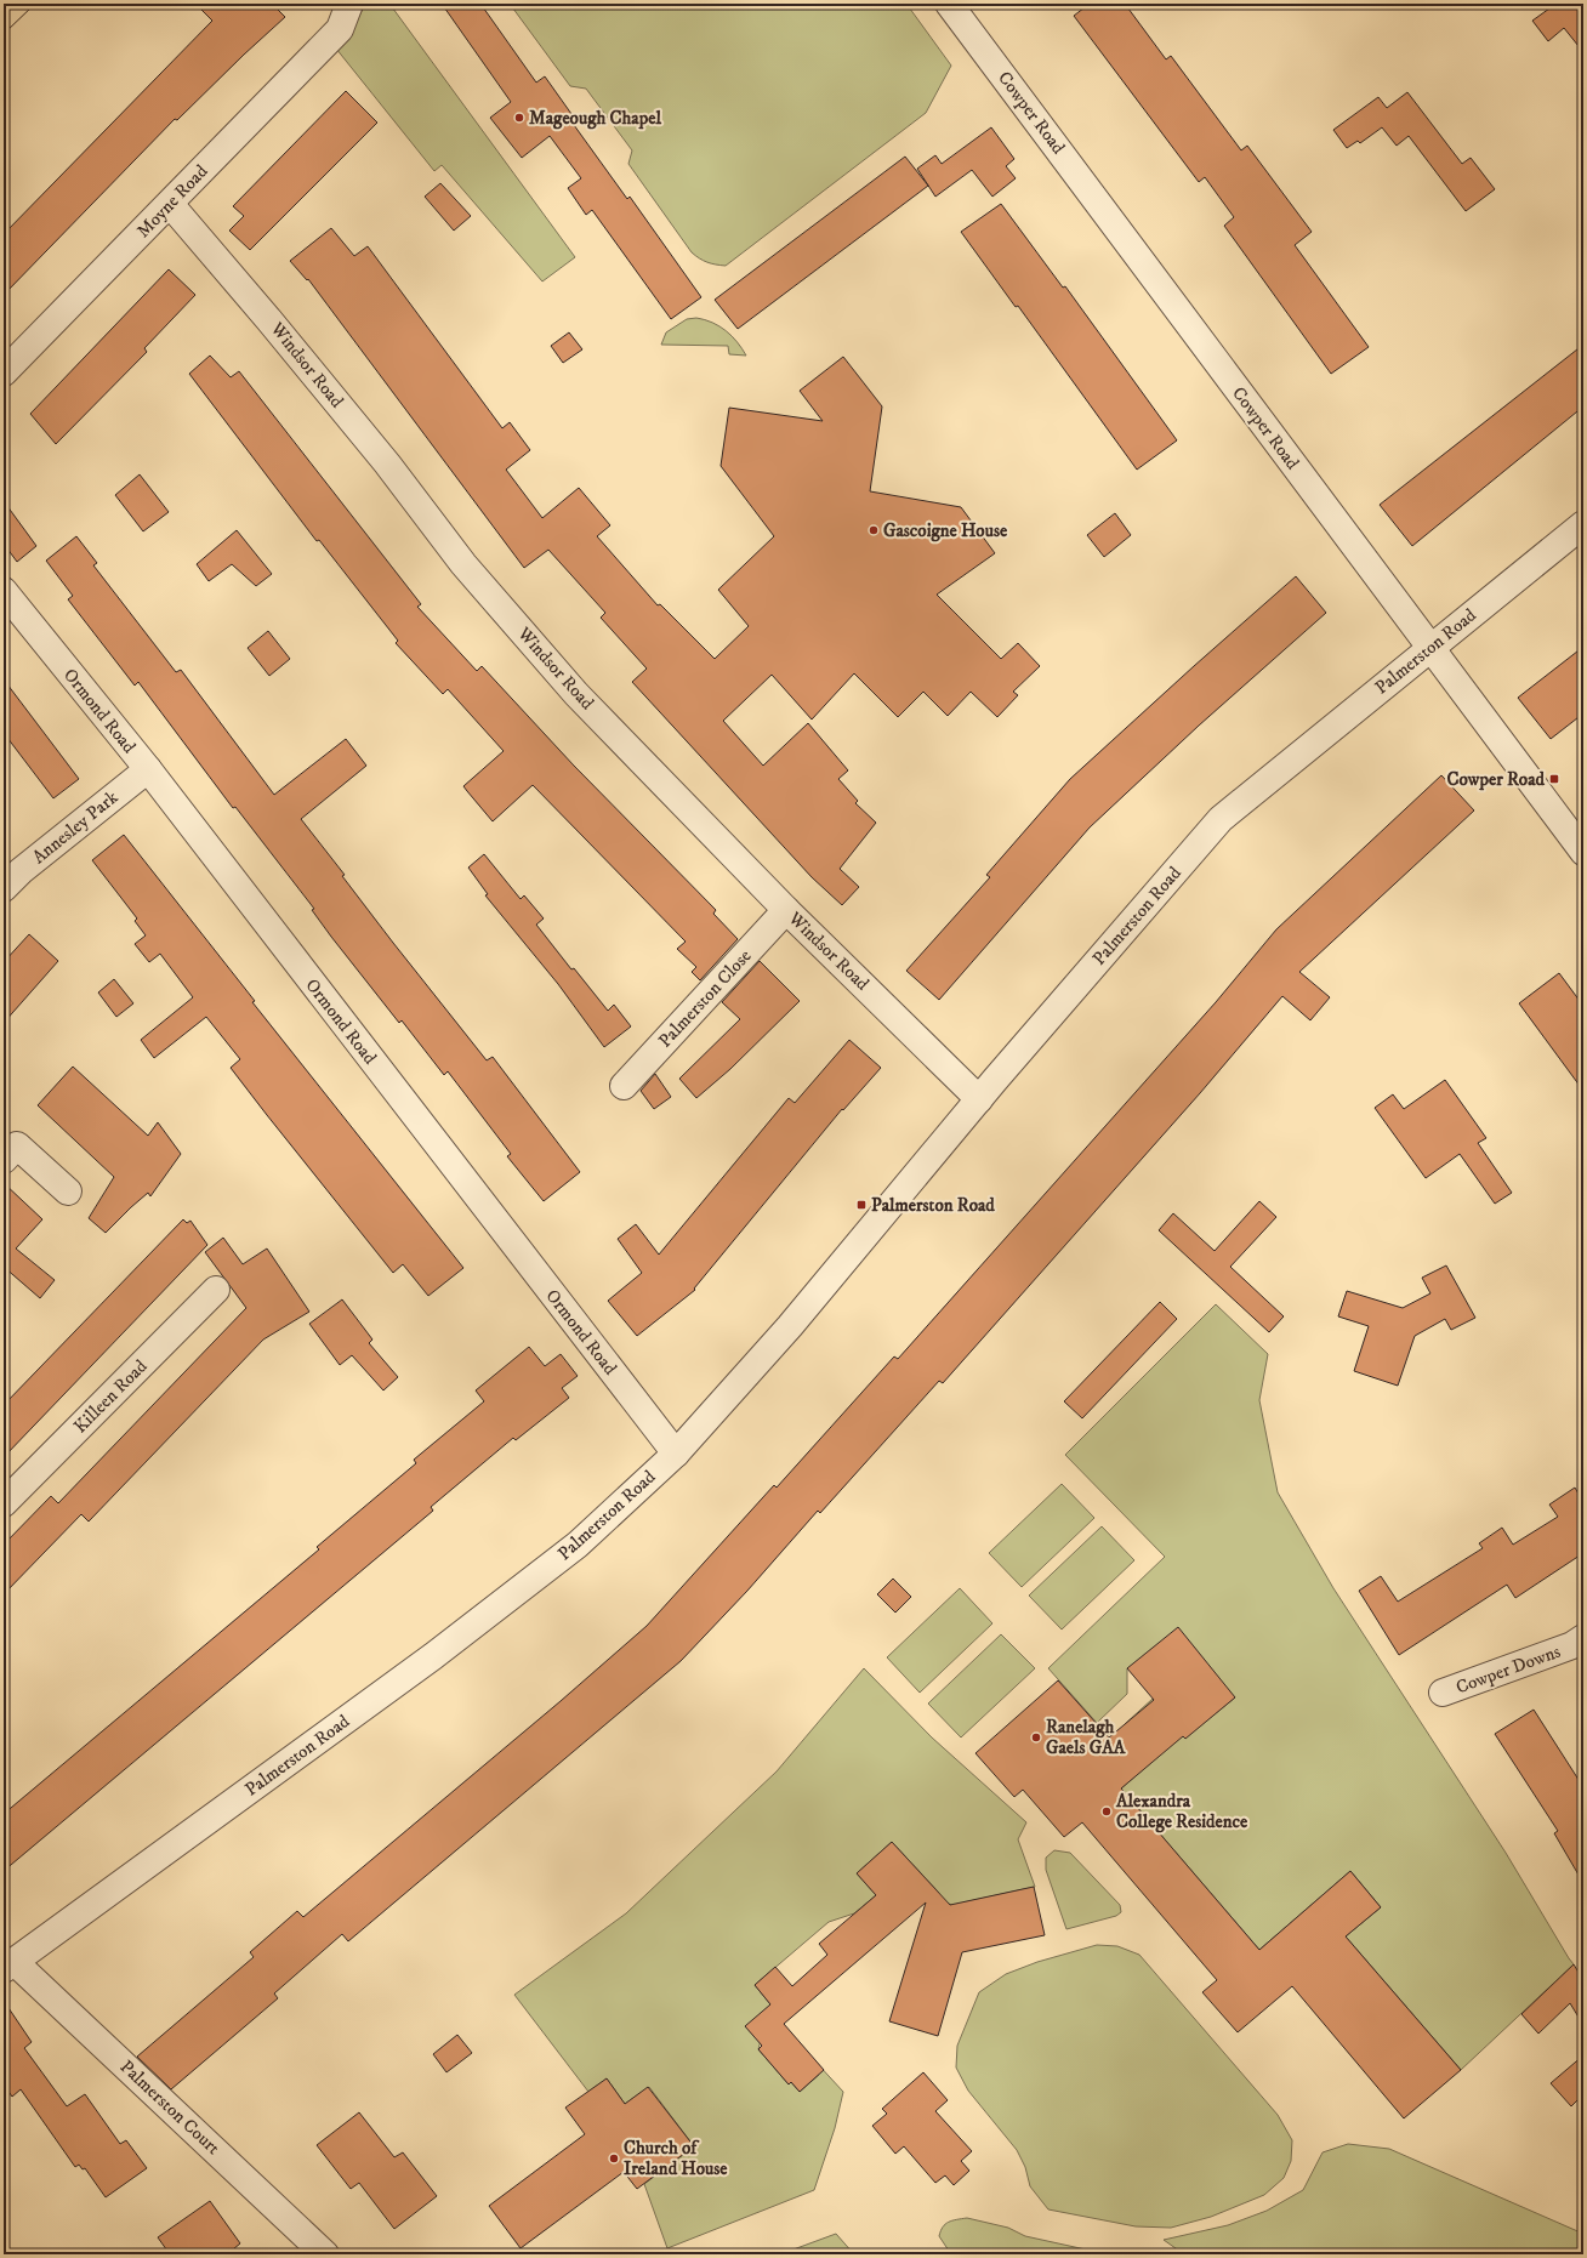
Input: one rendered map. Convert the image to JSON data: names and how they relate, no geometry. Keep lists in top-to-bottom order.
{
  "streets": {
    "street": [
      "Cowper Road",
      "Moyne Road",
      "Windsor Road",
      "Palmerston Road",
      "Ormond Road",
      "Annesley Park",
      "Palmerston Close",
      "Killeen Road",
      "Cowper Downs",
      "Palmerston Court"
    ]
  },
  "crossings": [
    ["Cowper Road", "Palmerston Road"],
    ["Moyne Road", "Windsor Road"],
    ["Windsor Road", "Palmerston Road"],
    ["Windsor Road", "Palmerston Close"],
    ["Palmerston Road", "Ormond Road"],
    ["Palmerston Road", "Palmerston Court"],
    ["Ormond Road", "Annesley Park"]
  ],
  "places": {
    "other": [
      "Mageough Chapel",
      "Gascoigne House",
      "Ranelagh Gaels GAA",
      "Alexandra College Residence",
      "Church of Ireland House"
    ],
    "transit": ["Cowper Road", "Palmerston Road"]
  }
}
